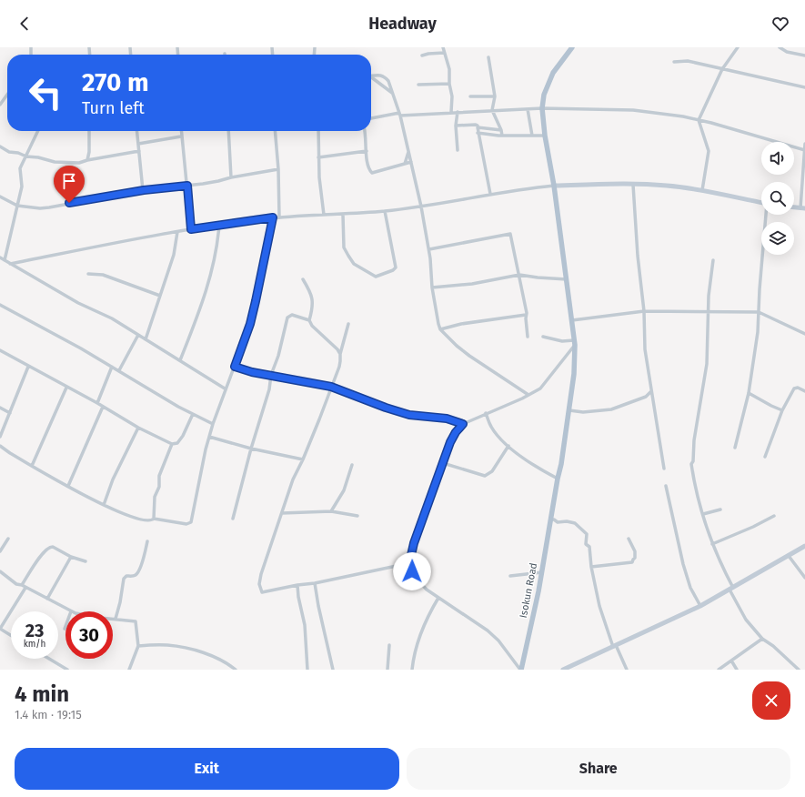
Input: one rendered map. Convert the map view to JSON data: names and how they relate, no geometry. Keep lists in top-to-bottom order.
{
  "streets": {
    "main road": ["Isokun Road"]
  },
  "page": {
    "header": "Headway",
    "turn": ["270 m", "Turn left"],
    "speed": "23 km/h",
    "limit": "30",
    "heading": ["4 min", "1.4 km · 19:15"],
    "buttons": ["Exit", "Share"]
  }
}
